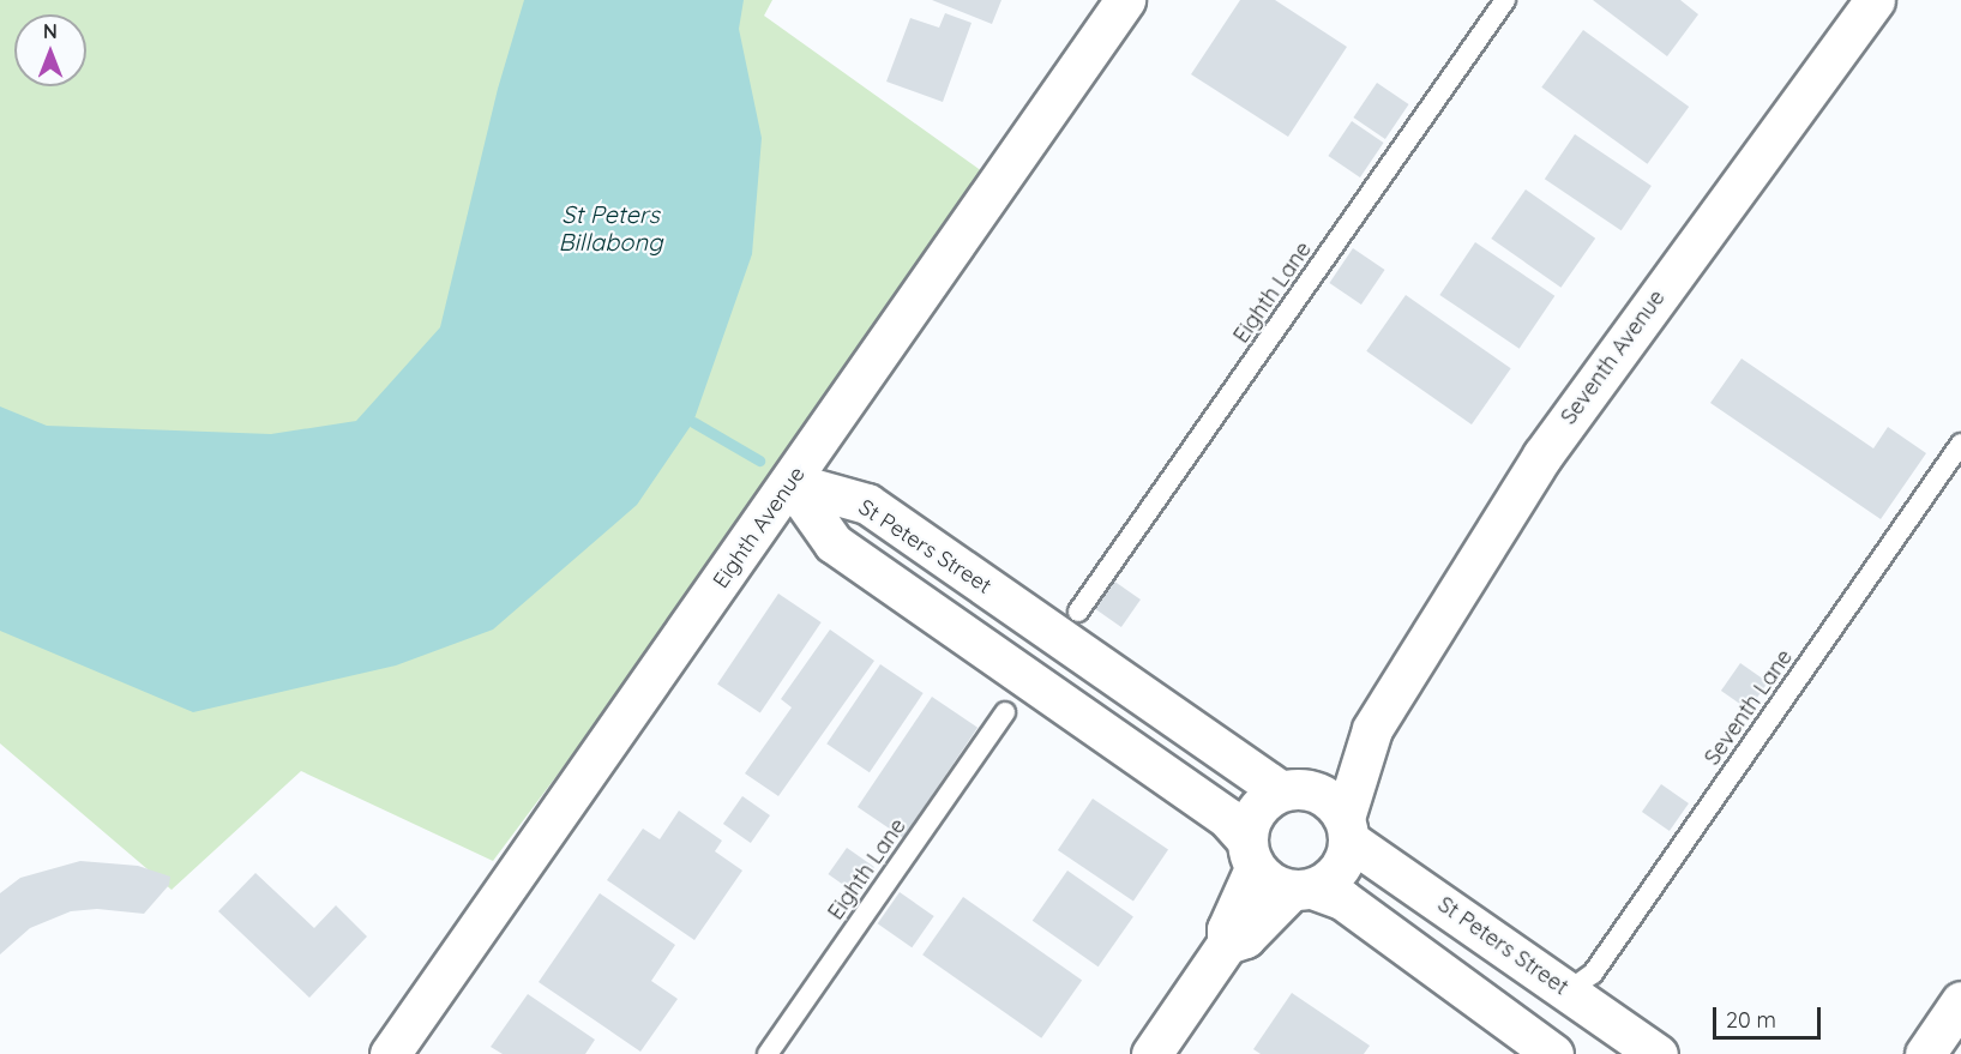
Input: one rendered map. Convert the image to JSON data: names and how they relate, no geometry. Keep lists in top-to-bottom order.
{
  "streets": {
    "street": ["Seventh Avenue", "Eighth Avenue", "St Peters Street"],
    "lane": ["Eighth Lane", "Seventh Lane"]
  },
  "crossings": [
    ["Seventh Avenue", "St Peters Street"],
    ["Eighth Avenue", "St Peters Street"],
    ["St Peters Street", "Seventh Lane"]
  ],
  "water": ["St Peters Billabong"],
  "scale_bar": "20 m",
  "north": "top"
}
